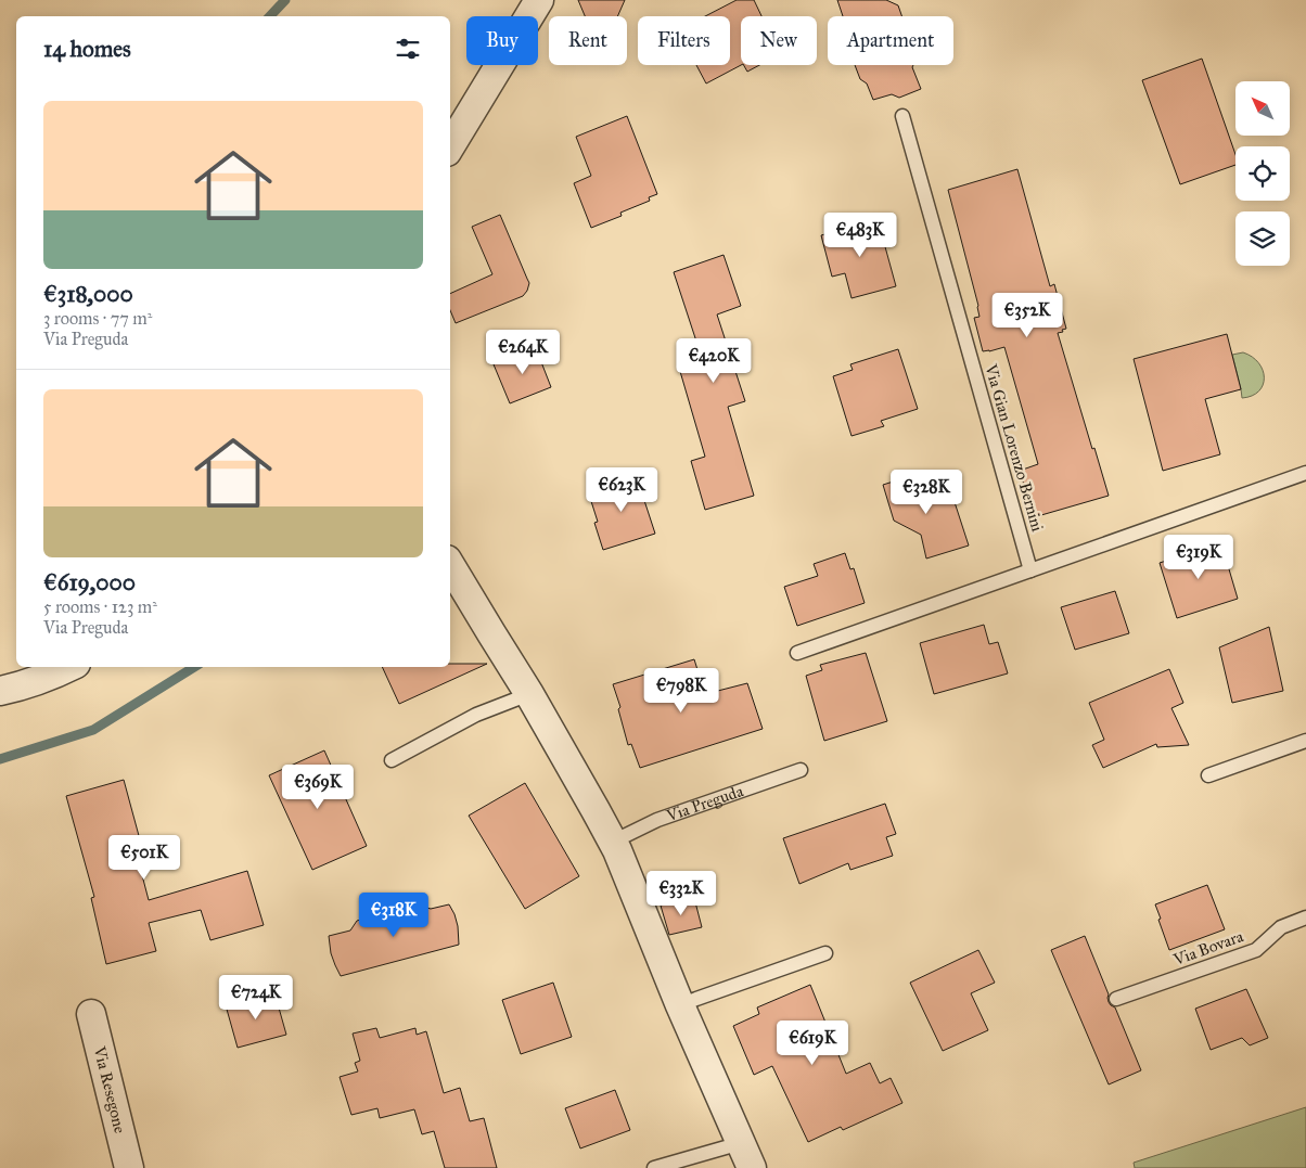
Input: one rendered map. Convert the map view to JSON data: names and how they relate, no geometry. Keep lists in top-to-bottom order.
{
  "streets": {
    "street": ["Via Resegone"],
    "lane": ["Via Gian Lorenzo Bernini", "Via Preguda", "Via Bovara"]
  },
  "north": "top left",
  "page": {
    "chip": [
      "Buy",
      "Rent",
      "Filters",
      "New",
      "Apartment"
    ],
    "heading": "14 homes",
    "list": [
      {
        "name": "€318,000",
        "note": "3 rooms · 77 m² · Via Preguda"
      },
      {
        "name": "€619,000",
        "note": "5 rooms · 123 m² · Via Preguda"
      }
    ],
    "price": [
      "€483K",
      "€352K",
      "€264K",
      "€420K",
      "€623K",
      "€328K",
      "€319K",
      "€798K",
      "€369K",
      "€501K",
      "€332K",
      "€318K",
      "€724K",
      "€619K"
    ]
  }
}
